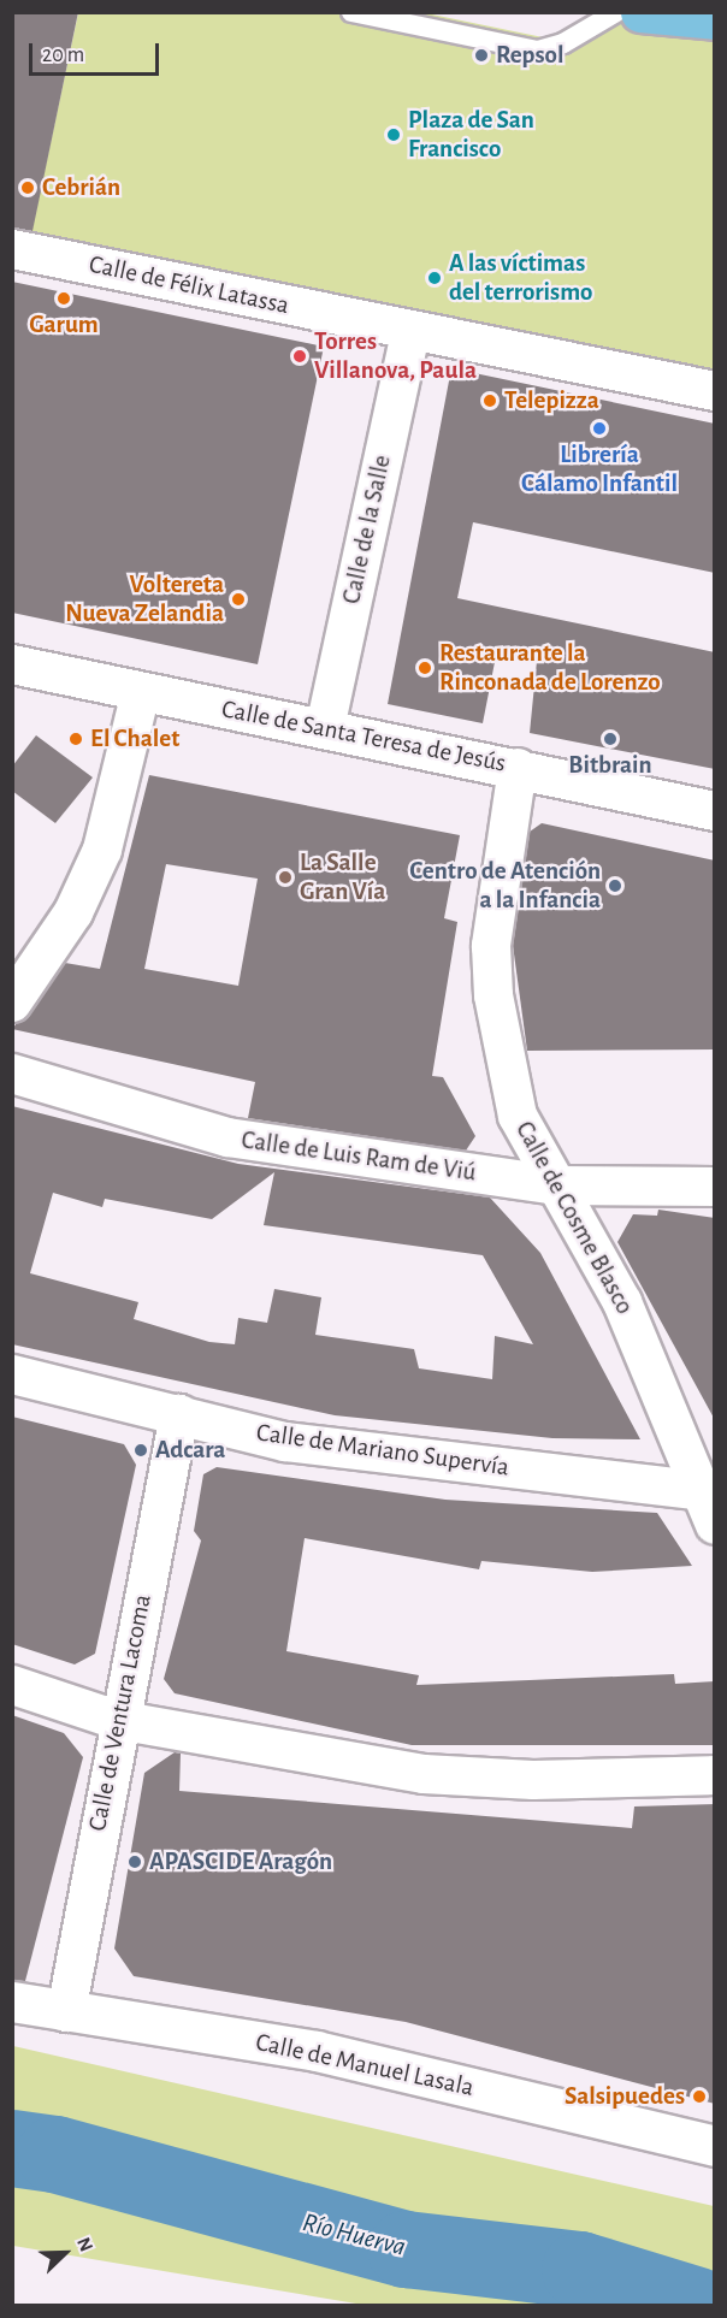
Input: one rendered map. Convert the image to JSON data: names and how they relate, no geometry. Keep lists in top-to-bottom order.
{
  "streets": {
    "street": [
      "Calle de Félix Latassa",
      "Calle de la Salle",
      "Calle de Santa Teresa de Jesús",
      "Calle de Luis Ram de Viú",
      "Calle de Cosme Blasco",
      "Calle de Mariano Supervía",
      "Calle de Ventura Lacoma",
      "Calle de Manuel Lasala"
    ]
  },
  "crossings": [
    ["Calle de Félix Latassa", "Calle de la Salle"],
    ["Calle de la Salle", "Calle de Santa Teresa de Jesús"],
    ["Calle de Santa Teresa de Jesús", "Calle de Cosme Blasco"],
    ["Calle de Luis Ram de Viú", "Calle de Cosme Blasco"],
    ["Calle de Cosme Blasco", "Calle de Mariano Supervía"],
    ["Calle de Mariano Supervía", "Calle de Ventura Lacoma"],
    ["Calle de Ventura Lacoma", "Calle de Manuel Lasala"]
  ],
  "water": ["Río Huerva"],
  "places": [
    "Repsol",
    "Plaza de San Francisco",
    "Cebrián",
    "A las víctimas del terrorismo",
    "Garum",
    "Torres Villanova, Paula",
    "Telepizza",
    "Librería Cálamo Infantil",
    "Voltereta Nueva Zelandia",
    "Restaurante la Rinconada de Lorenzo",
    "El Chalet",
    "Bitbrain",
    "La Salle Gran Vía",
    "Centro de Atención a la Infancia",
    "Adcara",
    "APASCIDE Aragón",
    "Salsipuedes"
  ],
  "scale_bar": "20 m",
  "north": "top right"
}
